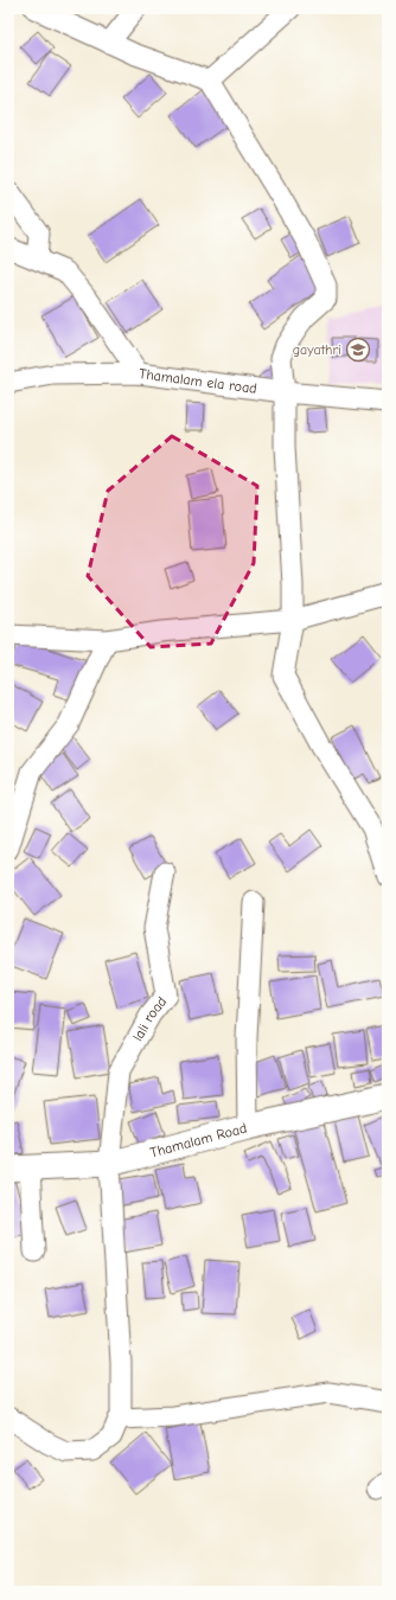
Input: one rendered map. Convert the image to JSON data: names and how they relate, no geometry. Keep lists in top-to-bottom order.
{
  "streets": {
    "street": ["Thamalam ela road", "lali road", "Thamalam Road"]
  },
  "crossings": [
    ["lali road", "Thamalam Road"]
  ],
  "places": {
    "school or university": ["gayathri"]
  }
}
